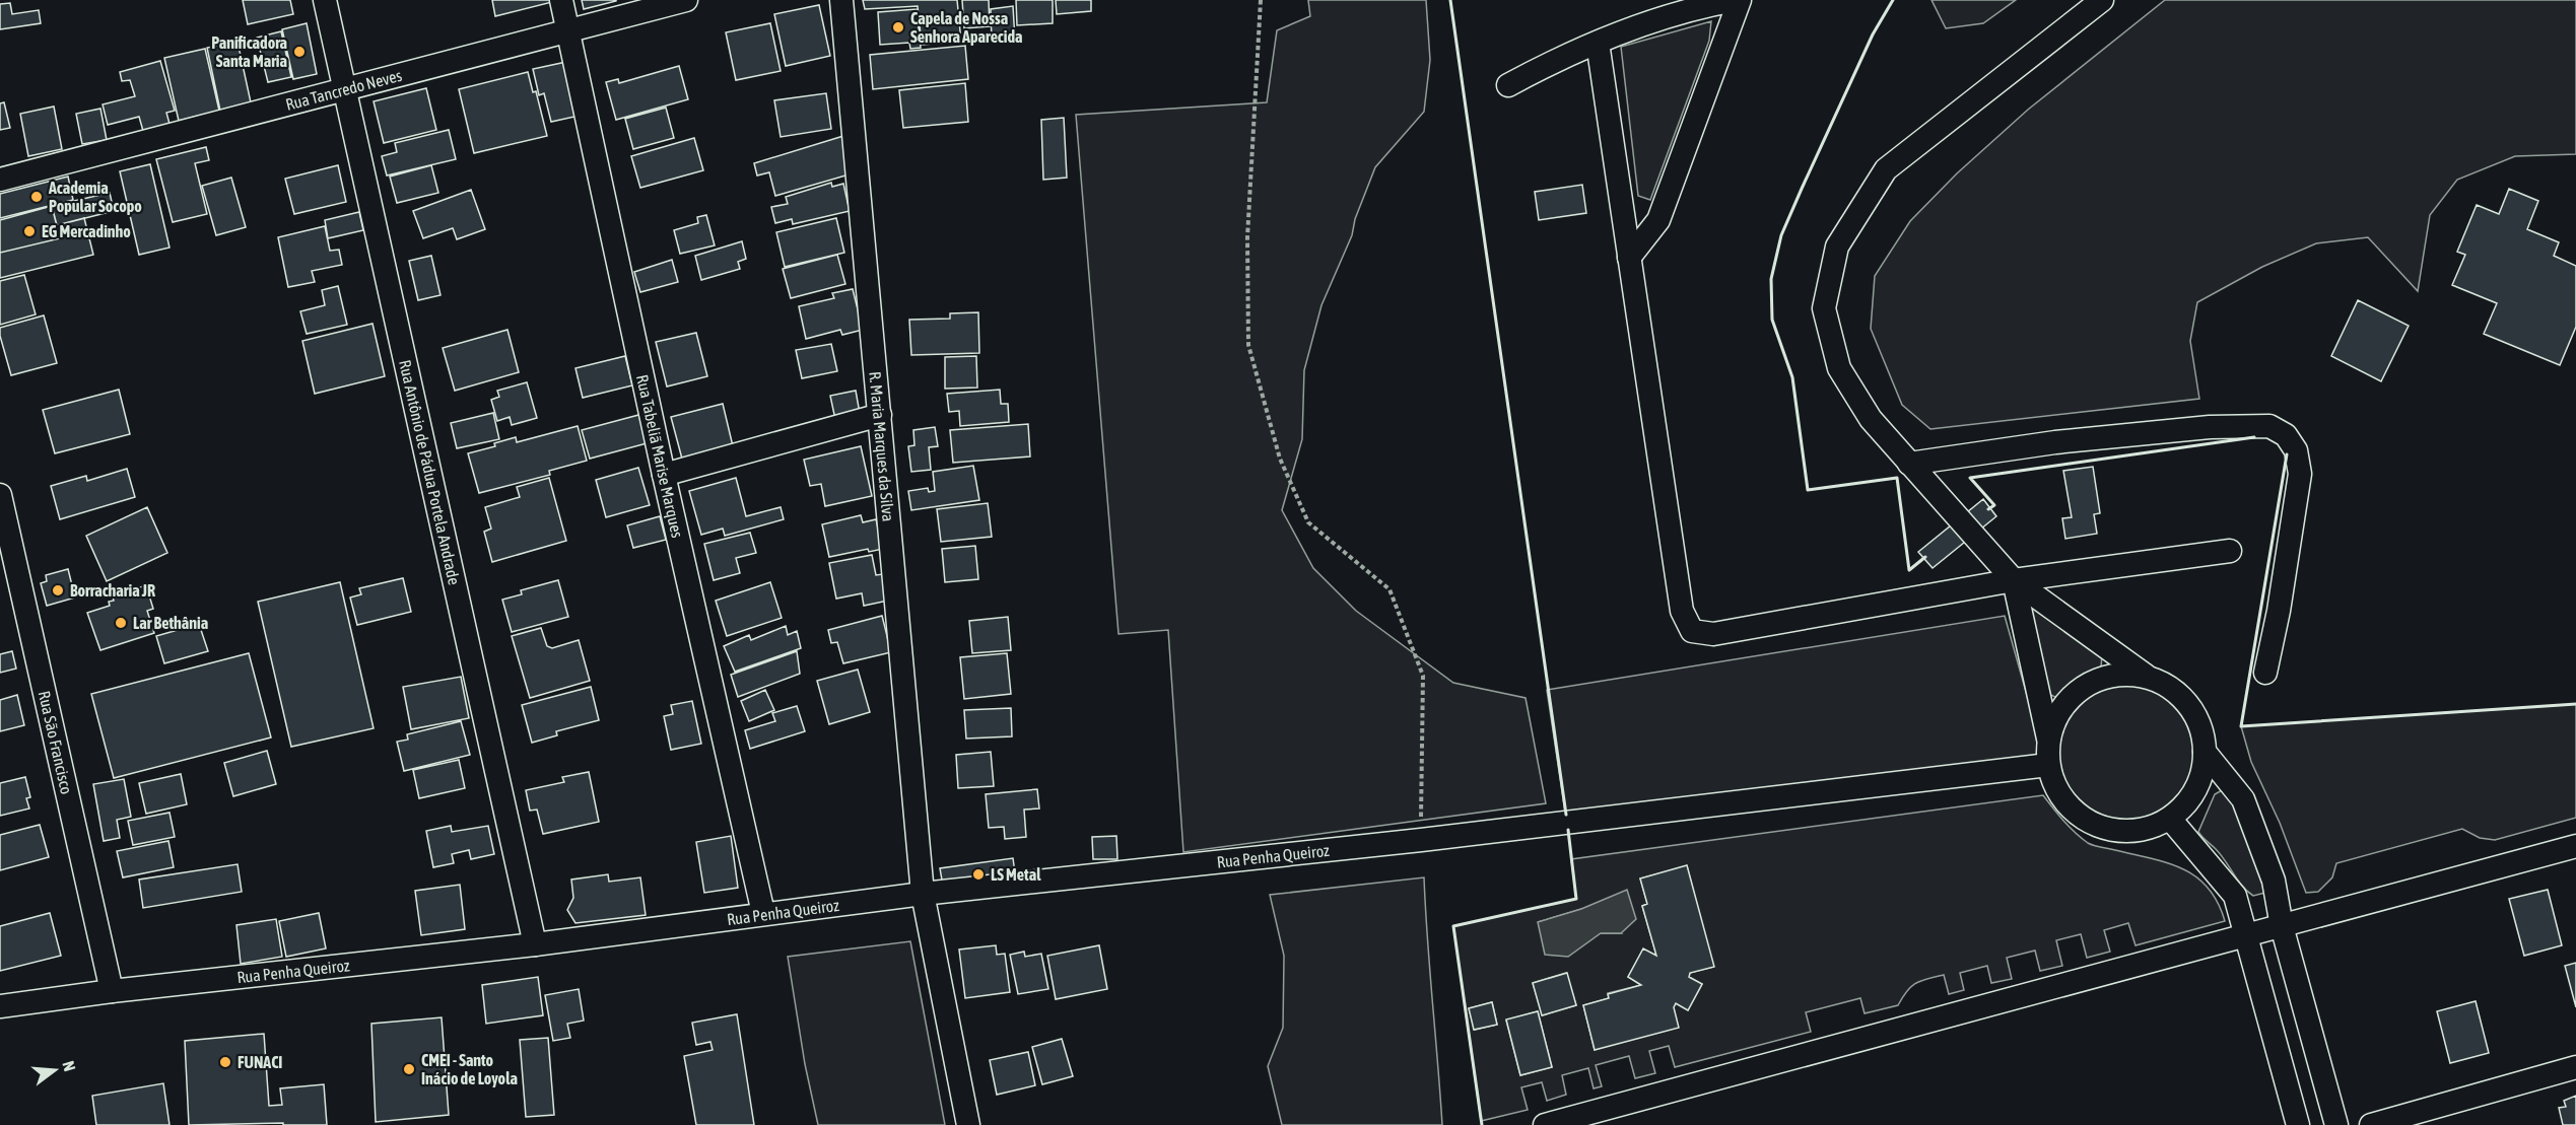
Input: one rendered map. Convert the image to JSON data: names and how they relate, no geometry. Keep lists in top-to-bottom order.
{
  "streets": {
    "street": [
      "Rua Tancredo Neves",
      "R. Maria Marques da Silva",
      "Rua Tabeliã Marise Marques",
      "Rua Antônio de Pádua Portela Andrade",
      "Rua São Francisco",
      "Rua Penha Queiroz"
    ]
  },
  "crossings": [
    ["Rua Tancredo Neves", "Rua Tabeliã Marise Marques"],
    ["Rua Tancredo Neves", "Rua Antônio de Pádua Portela Andrade"],
    ["R. Maria Marques da Silva", "Rua Penha Queiroz"],
    ["Rua Tabeliã Marise Marques", "Rua Penha Queiroz"],
    ["Rua Antônio de Pádua Portela Andrade", "Rua Penha Queiroz"],
    ["Rua São Francisco", "Rua Penha Queiroz"]
  ],
  "places": [
    "Capela de Nossa Senhora Aparecida",
    "Panificadora Santa Maria",
    "Academia Popular Socopo",
    "EG Mercadinho",
    "Borracharia JR",
    "Lar Bethânia",
    "LS Metal",
    "FUNACI",
    "CMEI - Santo Inácio de Loyola"
  ],
  "north": "right"
}
